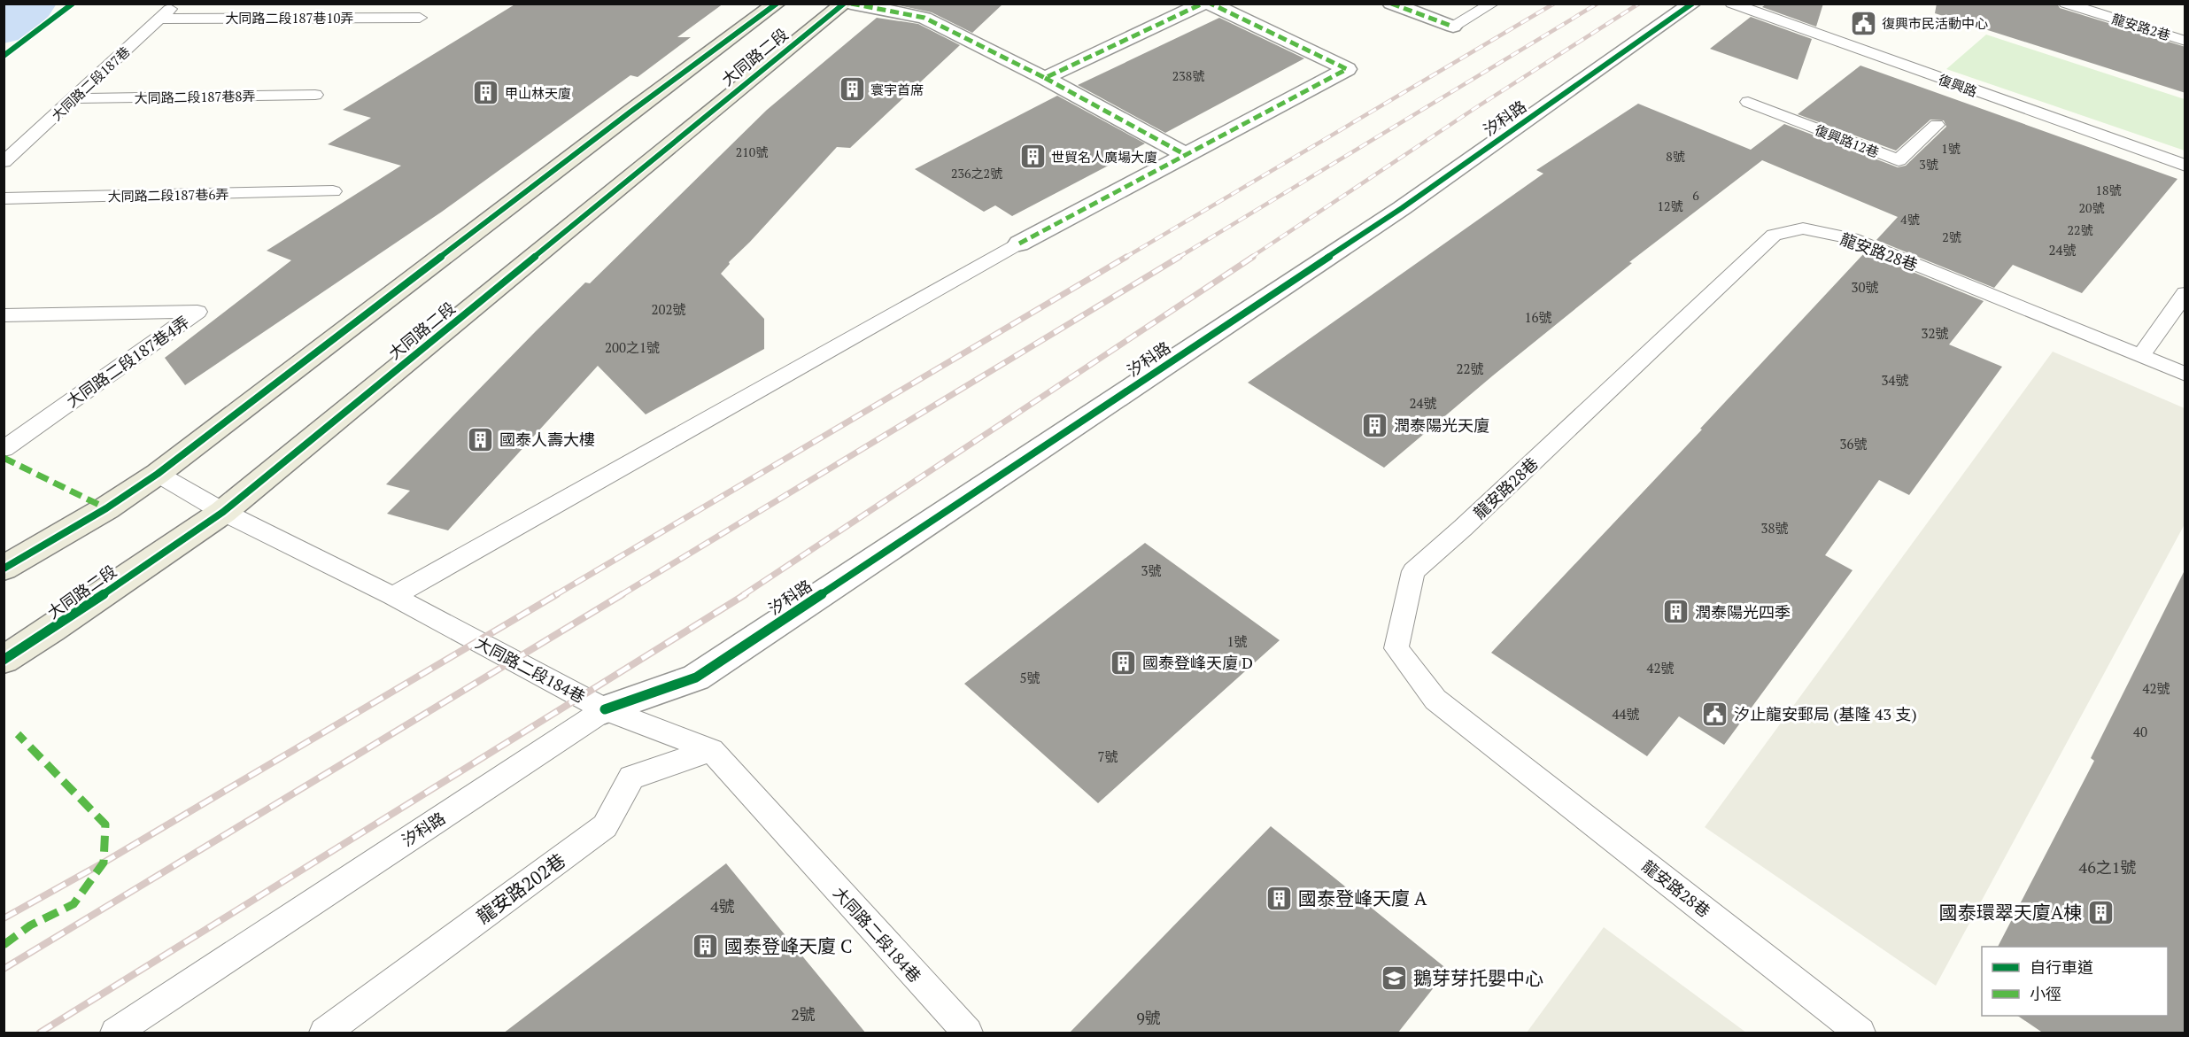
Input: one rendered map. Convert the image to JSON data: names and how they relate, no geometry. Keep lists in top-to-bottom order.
{
  "streets": {
    "main road": ["大同路二段"],
    "street": ["汐科路"],
    "lane": [
      "大同路二段187巷10弄",
      "龍安路2巷",
      "大同路二段187巷",
      "復興路",
      "大同路二段187巷8弄",
      "復興路12巷",
      "大同路二段187巷6弄",
      "龍安路28巷",
      "大同路二段187巷4弄",
      "大同路二段184巷",
      "龍安路202巷"
    ]
  },
  "crossings": [
    ["大同路二段187巷10弄", "大同路二段187巷"],
    ["大同路二段", "大同路二段184巷"],
    ["大同路二段187巷", "大同路二段187巷8弄"],
    ["汐科路", "大同路二段184巷"],
    ["大同路二段184巷", "龍安路202巷"]
  ],
  "places": {
    "public building": ["復興市民活動中心", "汐止龍安郵局 (基隆 43 支)"],
    "building": [
      "寰宇首席",
      "甲山林天廈",
      "世貿名人廣場大廈",
      "潤泰陽光天廈",
      "國泰人壽大樓",
      "潤泰陽光四季",
      "國泰登峰天廈 D",
      "國泰登峰天廈 A",
      "國泰環翠天廈A棟",
      "國泰登峰天廈 C"
    ],
    "school or university": ["鵝芽芽托嬰中心"]
  },
  "house_numbers": [
    "238號",
    "1號",
    "210號",
    "8號",
    "3號",
    "236之2號",
    "18號",
    "6",
    "12號",
    "20號",
    "4號",
    "22號",
    "2號",
    "24號",
    "30號",
    "202號",
    "16號",
    "32號",
    "200之1號",
    "22號",
    "34號",
    "24號",
    "36號",
    "38號",
    "3號",
    "1號",
    "42號",
    "5號",
    "42號",
    "44號",
    "40",
    "7號",
    "46之1號",
    "4號",
    "2號",
    "9號"
  ],
  "legend": ["自行車道", "小徑"]
}
